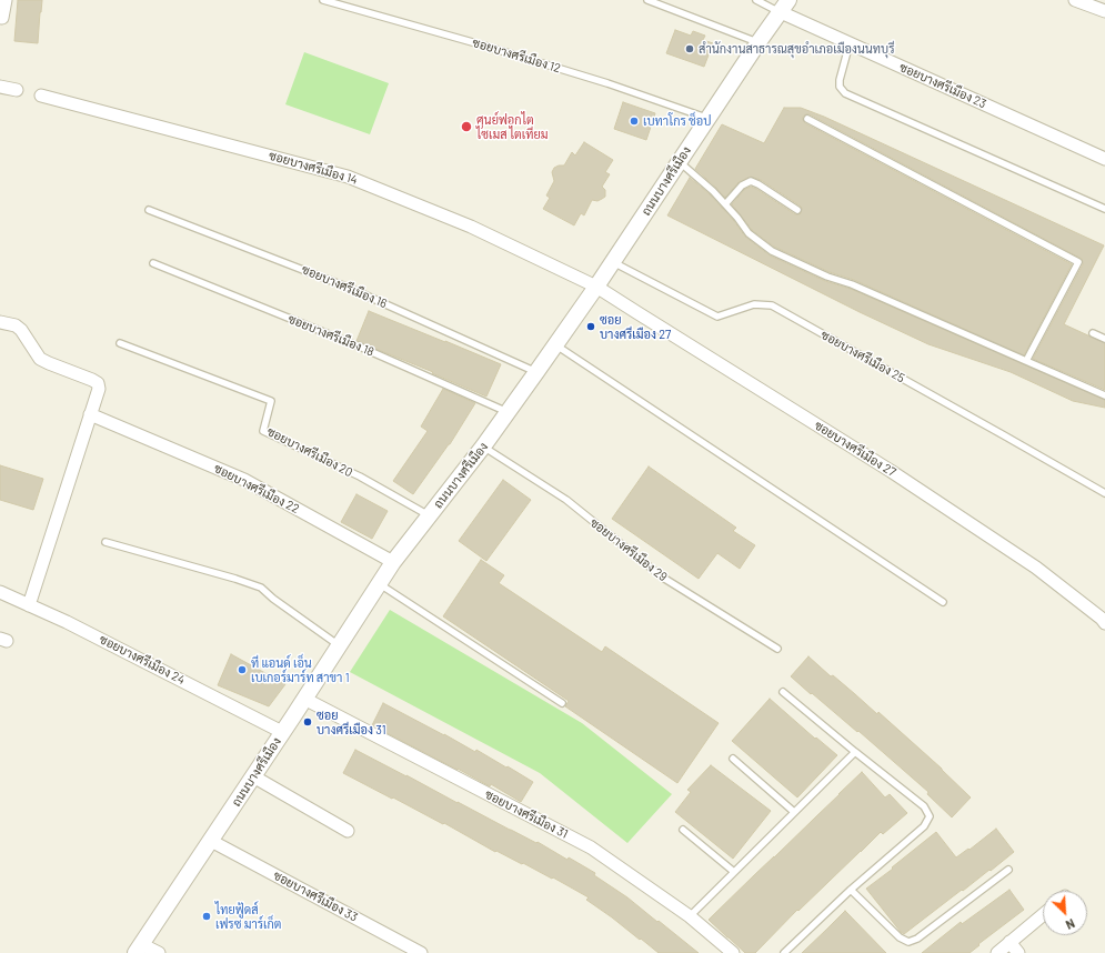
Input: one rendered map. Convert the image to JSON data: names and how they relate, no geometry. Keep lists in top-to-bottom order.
{
  "streets": {
    "street": [
      "ซอยบางศรีเมือง 23",
      "ซอยบางศรีเมือง 14",
      "ถนนบางศรีเมือง",
      "ซอยบางศรีเมือง 27",
      "ซอยบางศรีเมือง 22",
      "ซอยบางศรีเมือง 24",
      "ซอยบางศรีเมือง 31",
      "ซอยบางศรีเมือง 33"
    ],
    "lane": [
      "ซอยบางศรีเมือง 12",
      "ซอยบางศรีเมือง 16",
      "ซอยบางศรีเมือง 18",
      "ซอยบางศรีเมือง 25",
      "ซอยบางศรีเมือง 20",
      "ซอยบางศรีเมือง 29"
    ]
  },
  "crossings": [
    ["ซอยบางศรีเมือง 12", "ถนนบางศรีเมือง"],
    ["ซอยบางศรีเมือง 23", "ถนนบางศรีเมือง"],
    ["ซอยบางศรีเมือง 14", "ถนนบางศรีเมือง"],
    ["ซอยบางศรีเมือง 14", "ซอยบางศรีเมือง 27"],
    ["ถนนบางศรีเมือง", "ซอยบางศรีเมือง 16"],
    ["ถนนบางศรีเมือง", "ซอยบางศรีเมือง 18"],
    ["ถนนบางศรีเมือง", "ซอยบางศรีเมือง 25"],
    ["ถนนบางศรีเมือง", "ซอยบางศรีเมือง 27"],
    ["ถนนบางศรีเมือง", "ซอยบางศรีเมือง 20"],
    ["ถนนบางศรีเมือง", "ซอยบางศรีเมือง 22"],
    ["ถนนบางศรีเมือง", "ซอยบางศรีเมือง 29"],
    ["ถนนบางศรีเมือง", "ซอยบางศรีเมือง 24"],
    ["ถนนบางศรีเมือง", "ซอยบางศรีเมือง 31"],
    ["ถนนบางศรีเมือง", "ซอยบางศรีเมือง 33"]
  ],
  "places": [
    "สำนักงานสาธารณสุขอำเภอเมืองนนทบุรี",
    "เบทาโกร ช็อป",
    "ศูนย์ฟอกไต ไซเมส ไตเทียม",
    "ซอย บางศรีเมือง 27",
    "ที แอนด์ เอ็น เบเกอร์มาร์ท สาขา 1",
    "ซอย บางศรีเมือง 31",
    "ไทยฟู้ดส์ เฟรซ มาร์เก็ต"
  ],
  "north": "bottom right"
}
